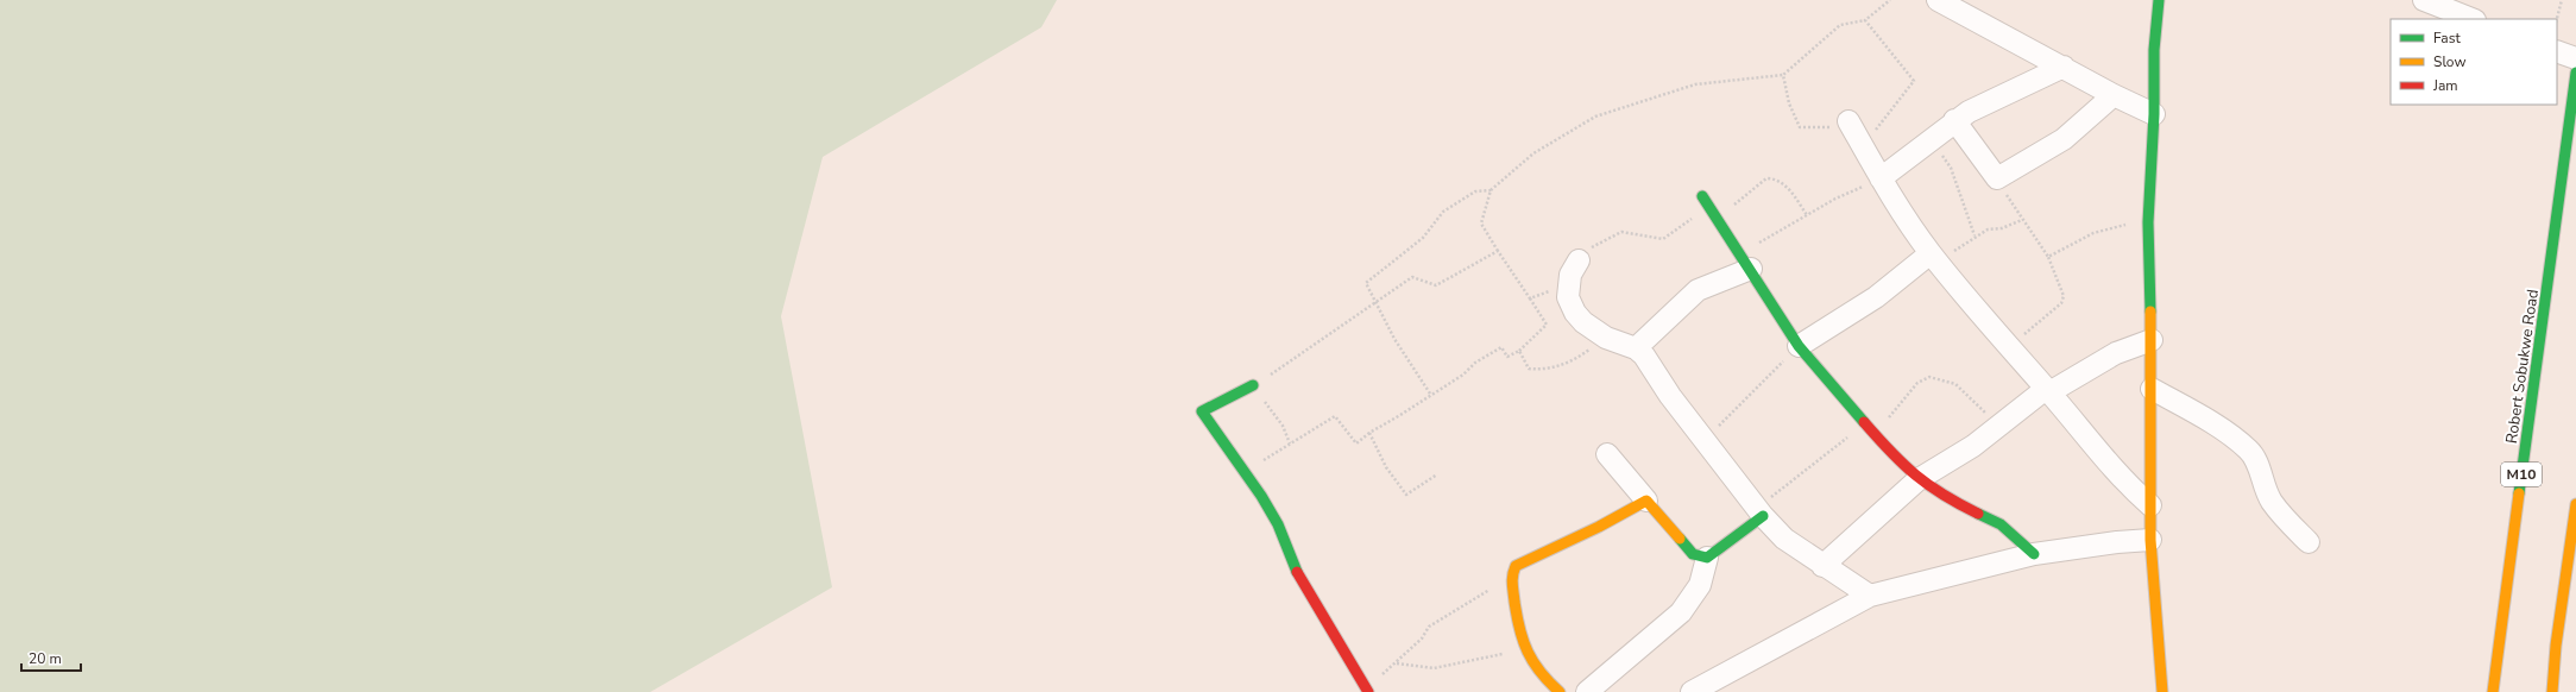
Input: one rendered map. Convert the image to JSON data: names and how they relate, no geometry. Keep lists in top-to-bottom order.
{
  "streets": {
    "street": ["Robert Sobukwe Road", "M10"]
  },
  "legend": ["Fast", "Slow", "Jam"],
  "scale_bar": "20 m"
}
